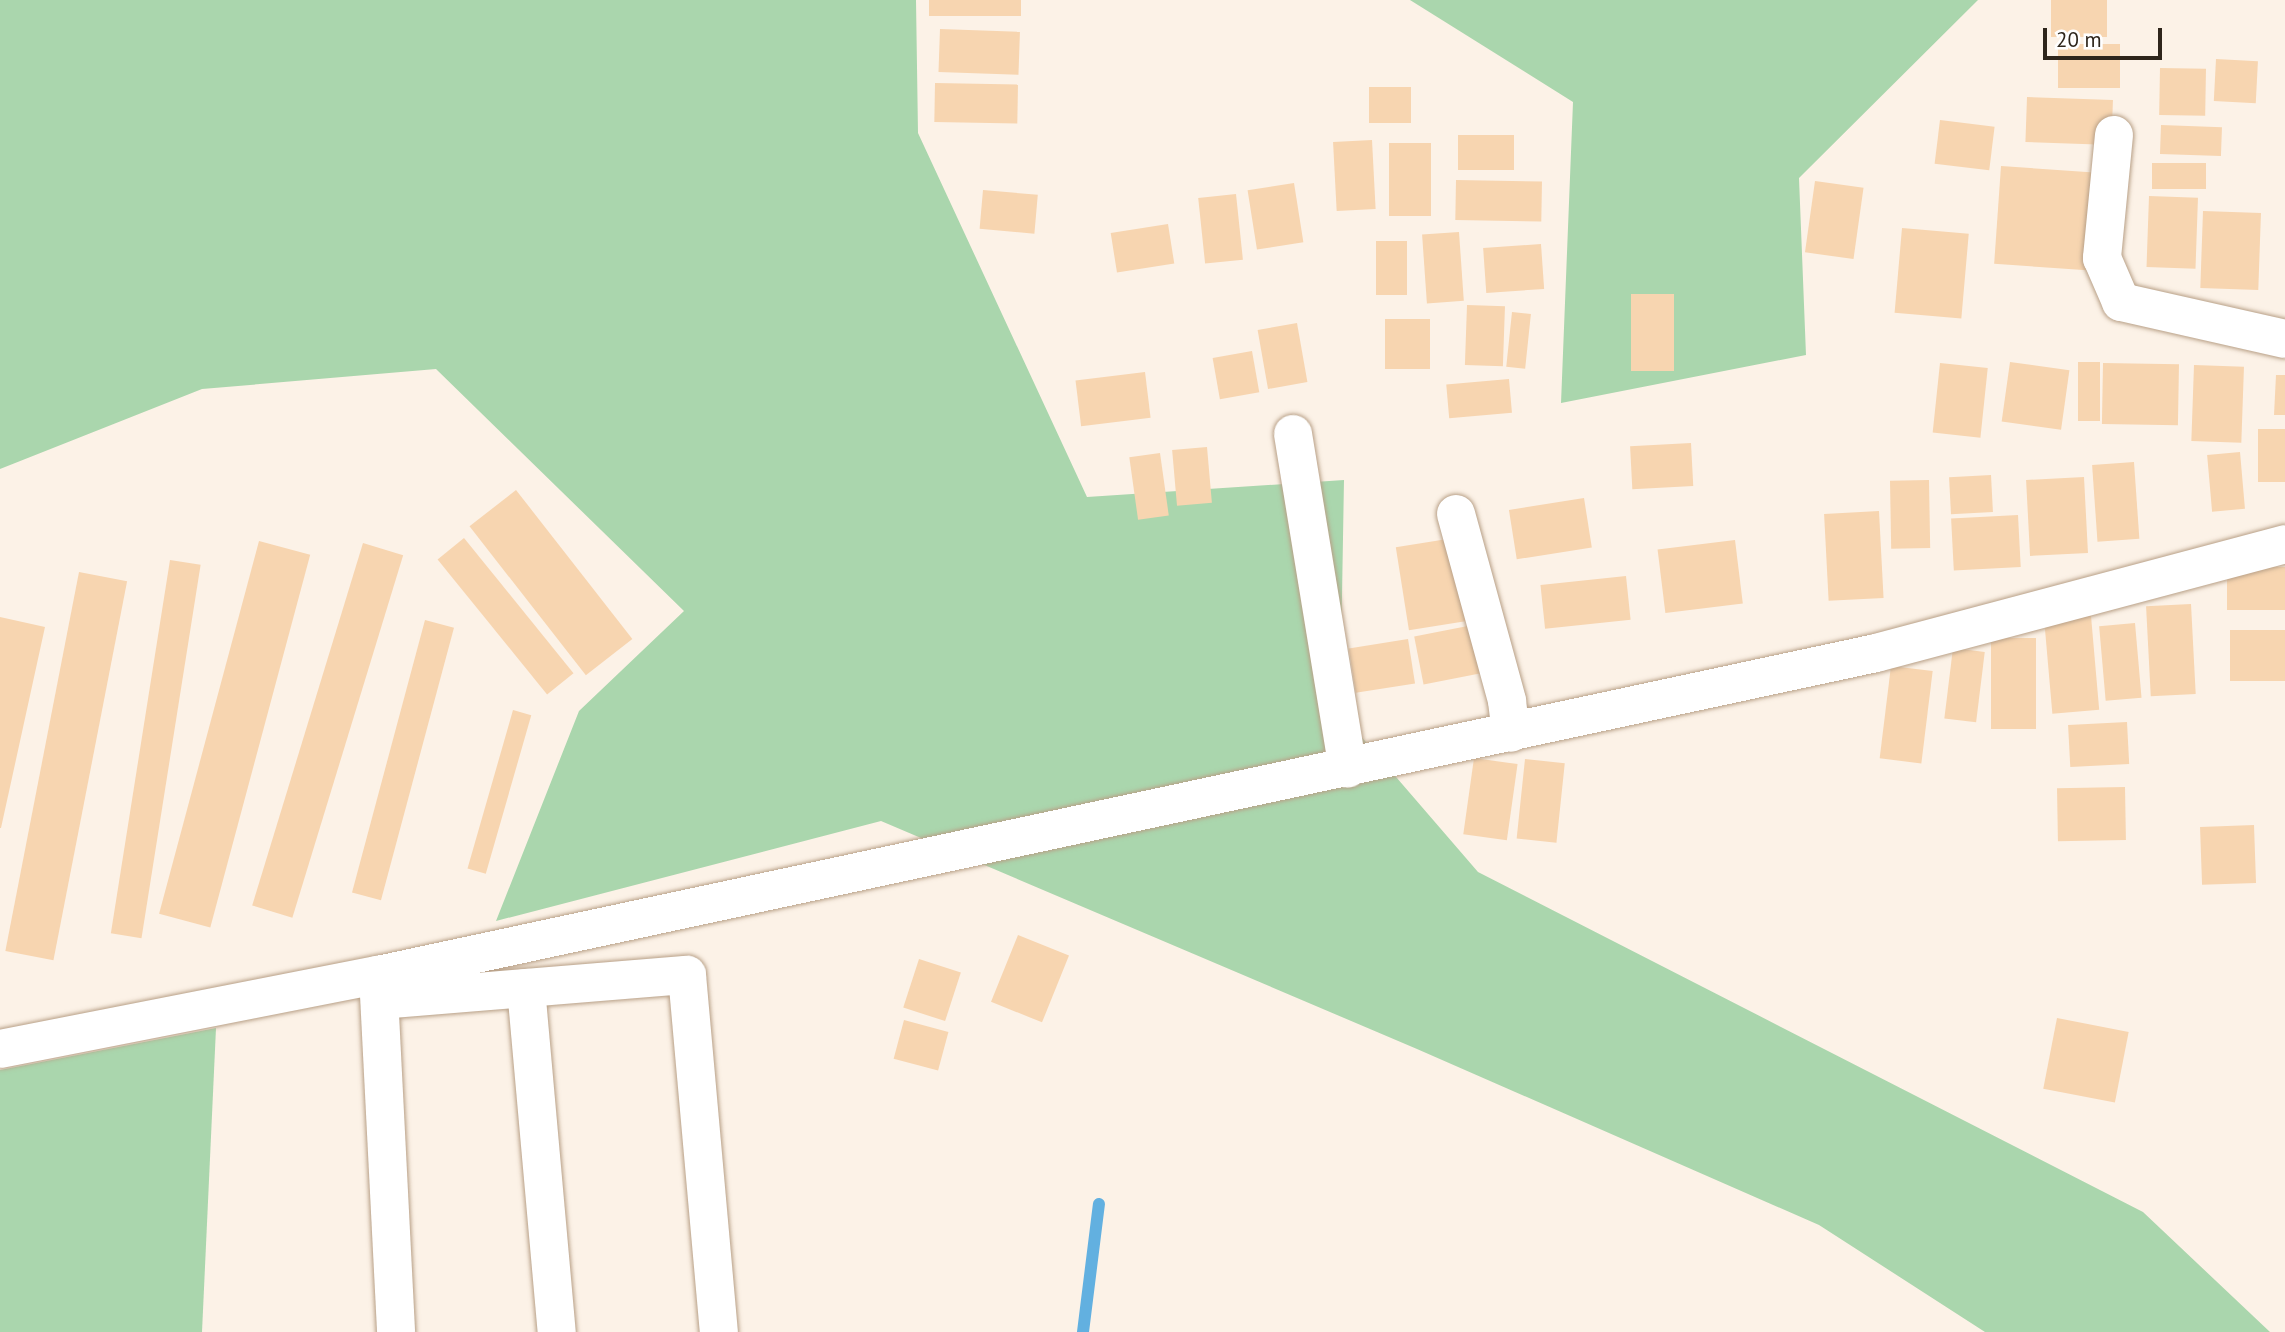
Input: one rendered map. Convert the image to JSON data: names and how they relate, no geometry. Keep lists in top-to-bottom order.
{
  "scale_bar": "20 m"
}
